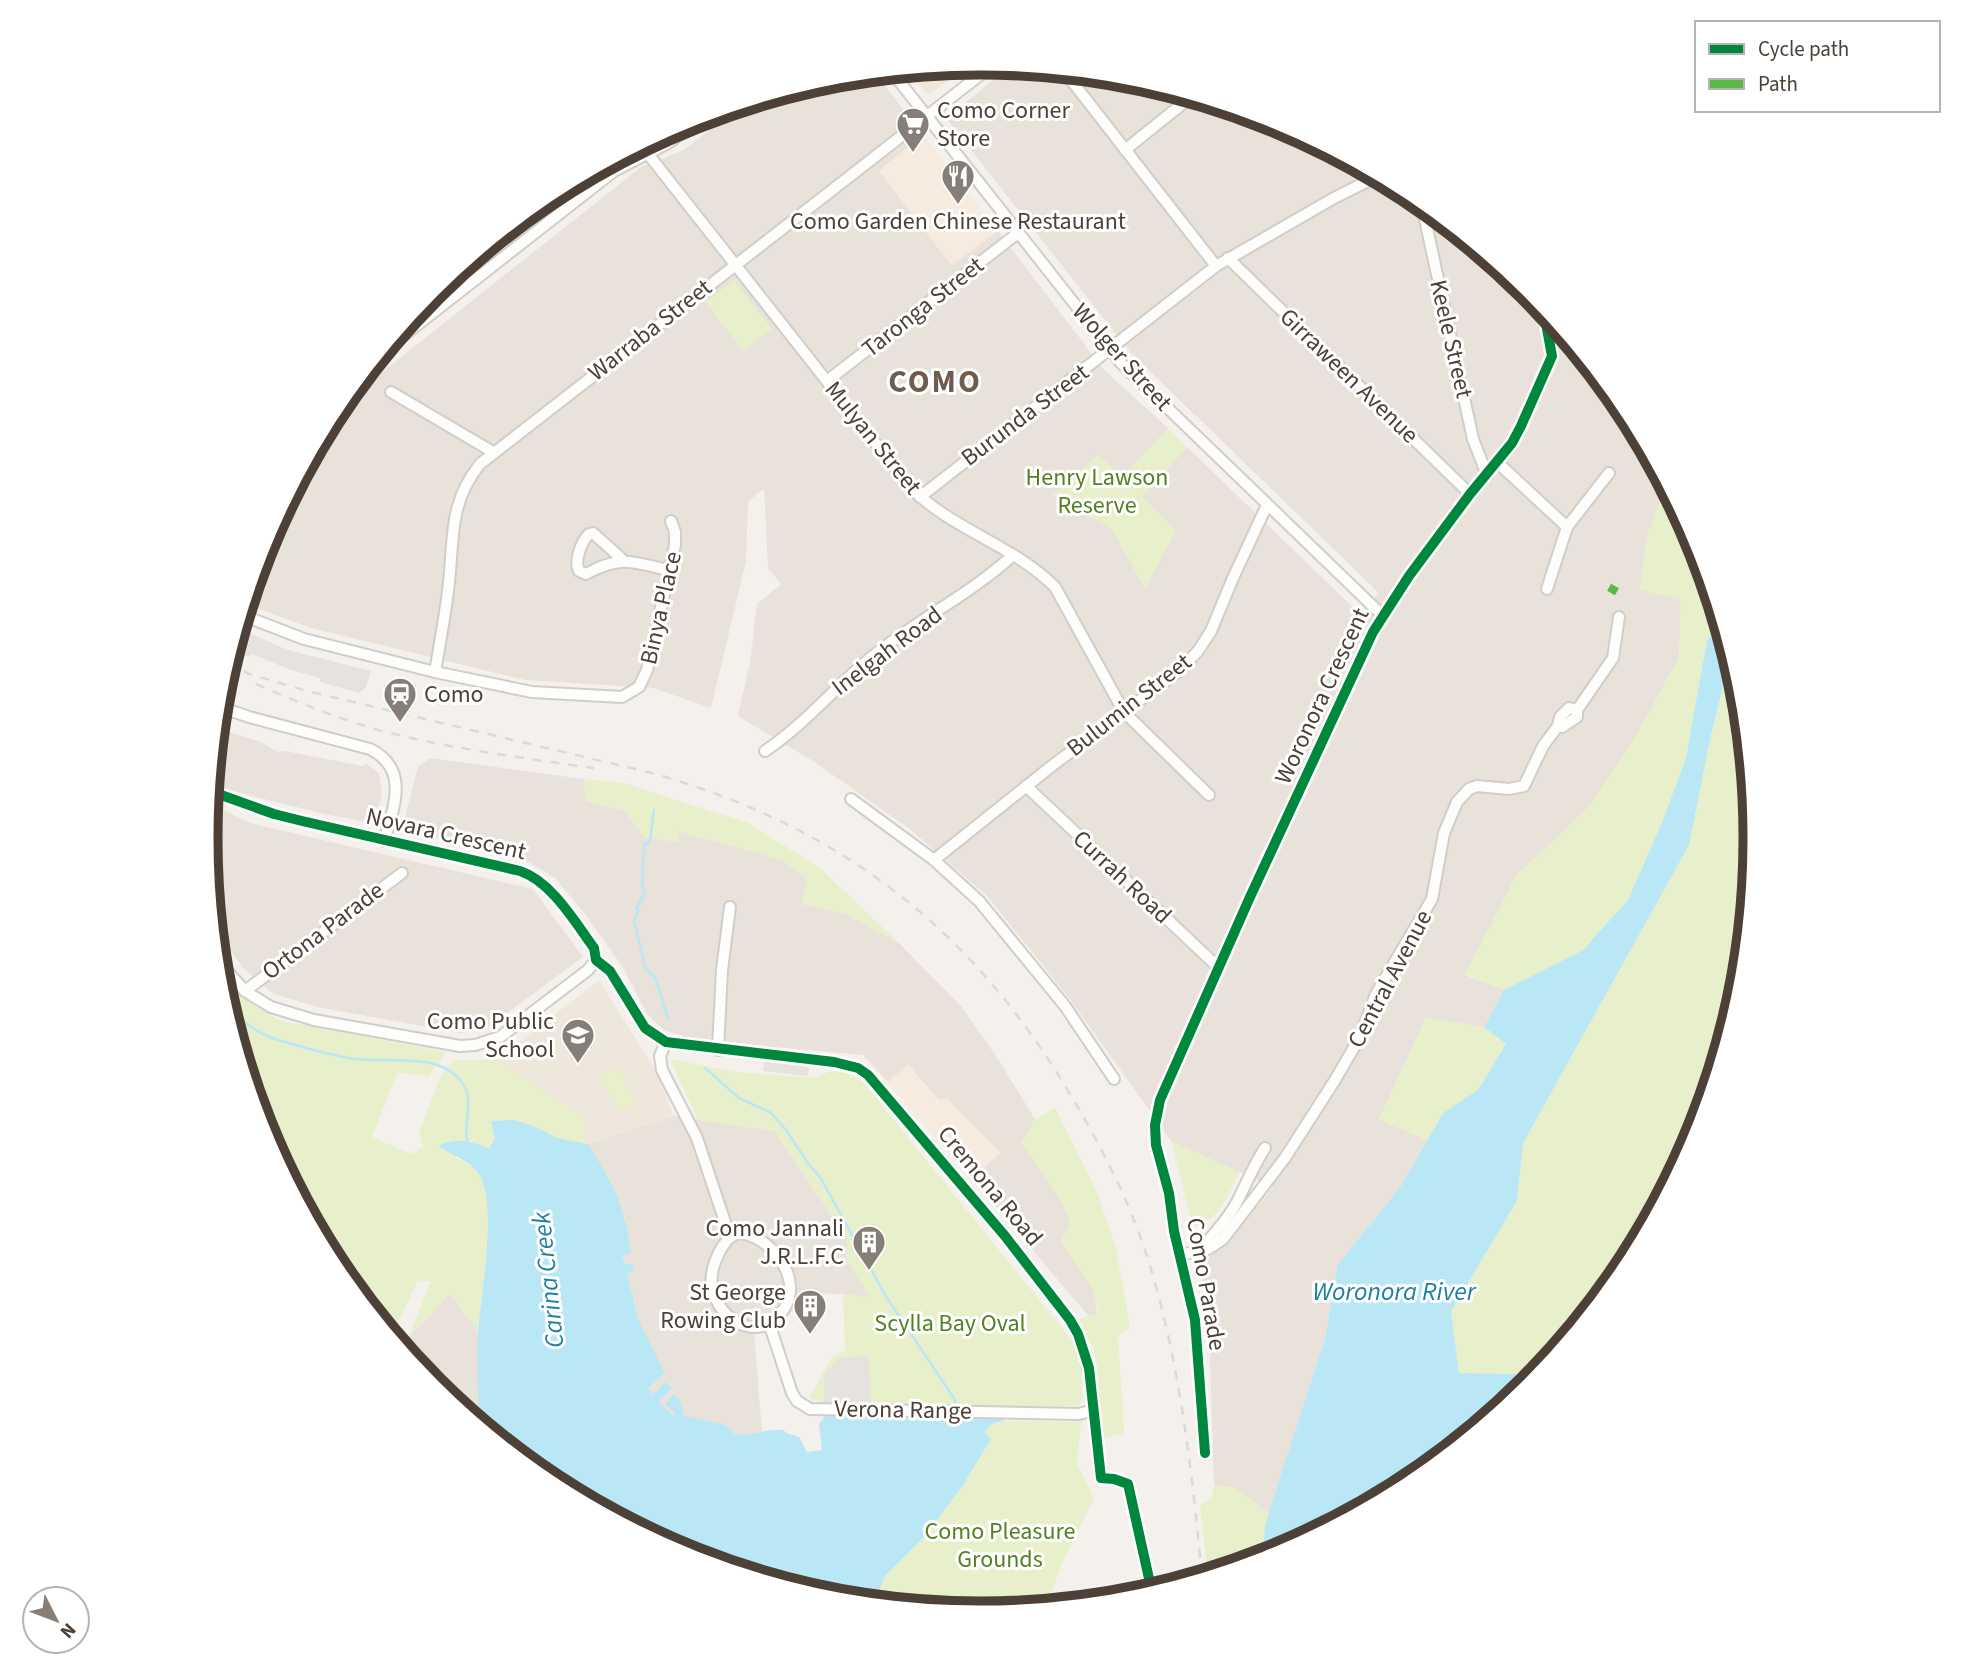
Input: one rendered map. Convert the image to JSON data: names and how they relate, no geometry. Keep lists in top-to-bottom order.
{
  "streets": {
    "street": [
      "Taronga Street",
      "Warraba Street",
      "Keele Street",
      "Wolger Street",
      "Girraween Avenue",
      "Burunda Street",
      "Mulyan Street",
      "Binya Place",
      "Inelgah Road",
      "Woronora Crescent",
      "Bulumin Street",
      "Novara Crescent",
      "Currah Road",
      "Ortona Parade",
      "Central Avenue",
      "Cremona Road",
      "Como Parade",
      "Verona Range"
    ]
  },
  "crossings": [
    ["Taronga Street", "Wolger Street"],
    ["Taronga Street", "Mulyan Street"],
    ["Warraba Street", "Wolger Street"],
    ["Warraba Street", "Mulyan Street"],
    ["Warraba Street", "Binya Place"],
    ["Keele Street", "Woronora Crescent"],
    ["Wolger Street", "Burunda Street"],
    ["Wolger Street", "Woronora Crescent"],
    ["Wolger Street", "Bulumin Street"],
    ["Girraween Avenue", "Burunda Street"],
    ["Girraween Avenue", "Woronora Crescent"],
    ["Burunda Street", "Mulyan Street"],
    ["Mulyan Street", "Inelgah Road"],
    ["Mulyan Street", "Bulumin Street"],
    ["Woronora Crescent", "Currah Road"],
    ["Woronora Crescent", "Como Parade"],
    ["Bulumin Street", "Currah Road"],
    ["Central Avenue", "Como Parade"],
    ["Cremona Road", "Verona Range"]
  ],
  "districts": ["COMO"],
  "water": ["Carina Creek", "Woronora River"],
  "parks": ["Henry Lawson Reserve", "Scylla Bay Oval", "Como Pleasure Grounds"],
  "places": {
    "supermarket": ["Como Corner Store"],
    "restaurant": ["Como Garden Chinese Restaurant"],
    "station": ["Como"],
    "school or university": ["Como Public School"],
    "building": ["Como Jannali J.R.L.F.C", "St George Rowing Club"]
  },
  "legend": ["Cycle path", "Path"],
  "north": "bottom right"
}
